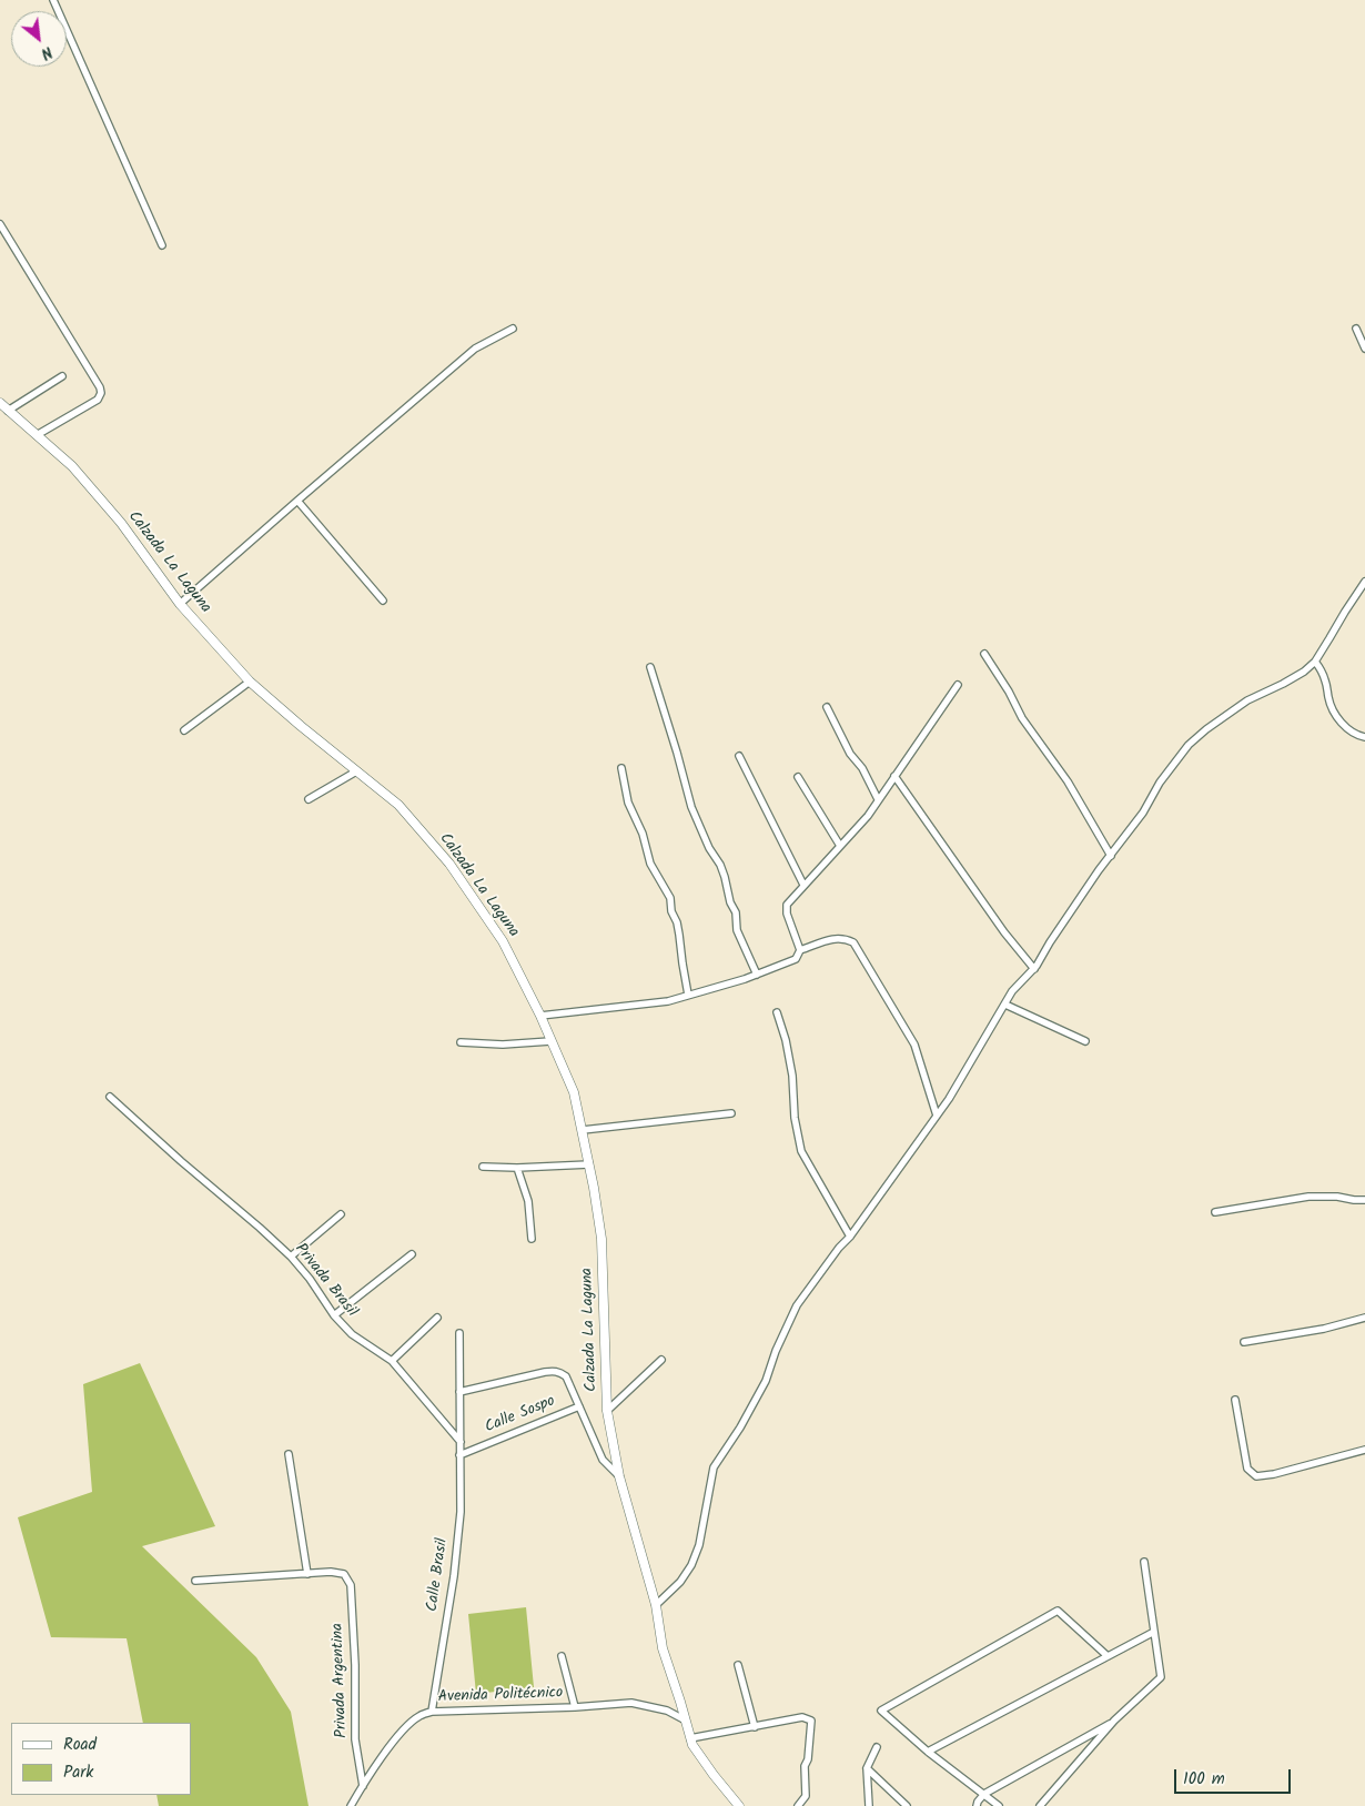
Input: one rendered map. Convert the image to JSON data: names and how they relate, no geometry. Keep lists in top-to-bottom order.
{
  "streets": {
    "street": [
      "Calzada La Laguna",
      "Privada Brasil",
      "Calle Sospo",
      "Calle Brasil",
      "Privada Argentina",
      "Avenida Politécnico"
    ]
  },
  "crossings": [
    ["Calzada La Laguna", "Calle Sospo"],
    ["Calzada La Laguna", "Avenida Politécnico"],
    ["Privada Brasil", "Calle Brasil"],
    ["Calle Sospo", "Calle Brasil"],
    ["Calle Brasil", "Avenida Politécnico"],
    ["Privada Argentina", "Avenida Politécnico"]
  ],
  "legend": ["Road", "Park"],
  "scale_bar": "100 m",
  "north": "bottom right"
}
